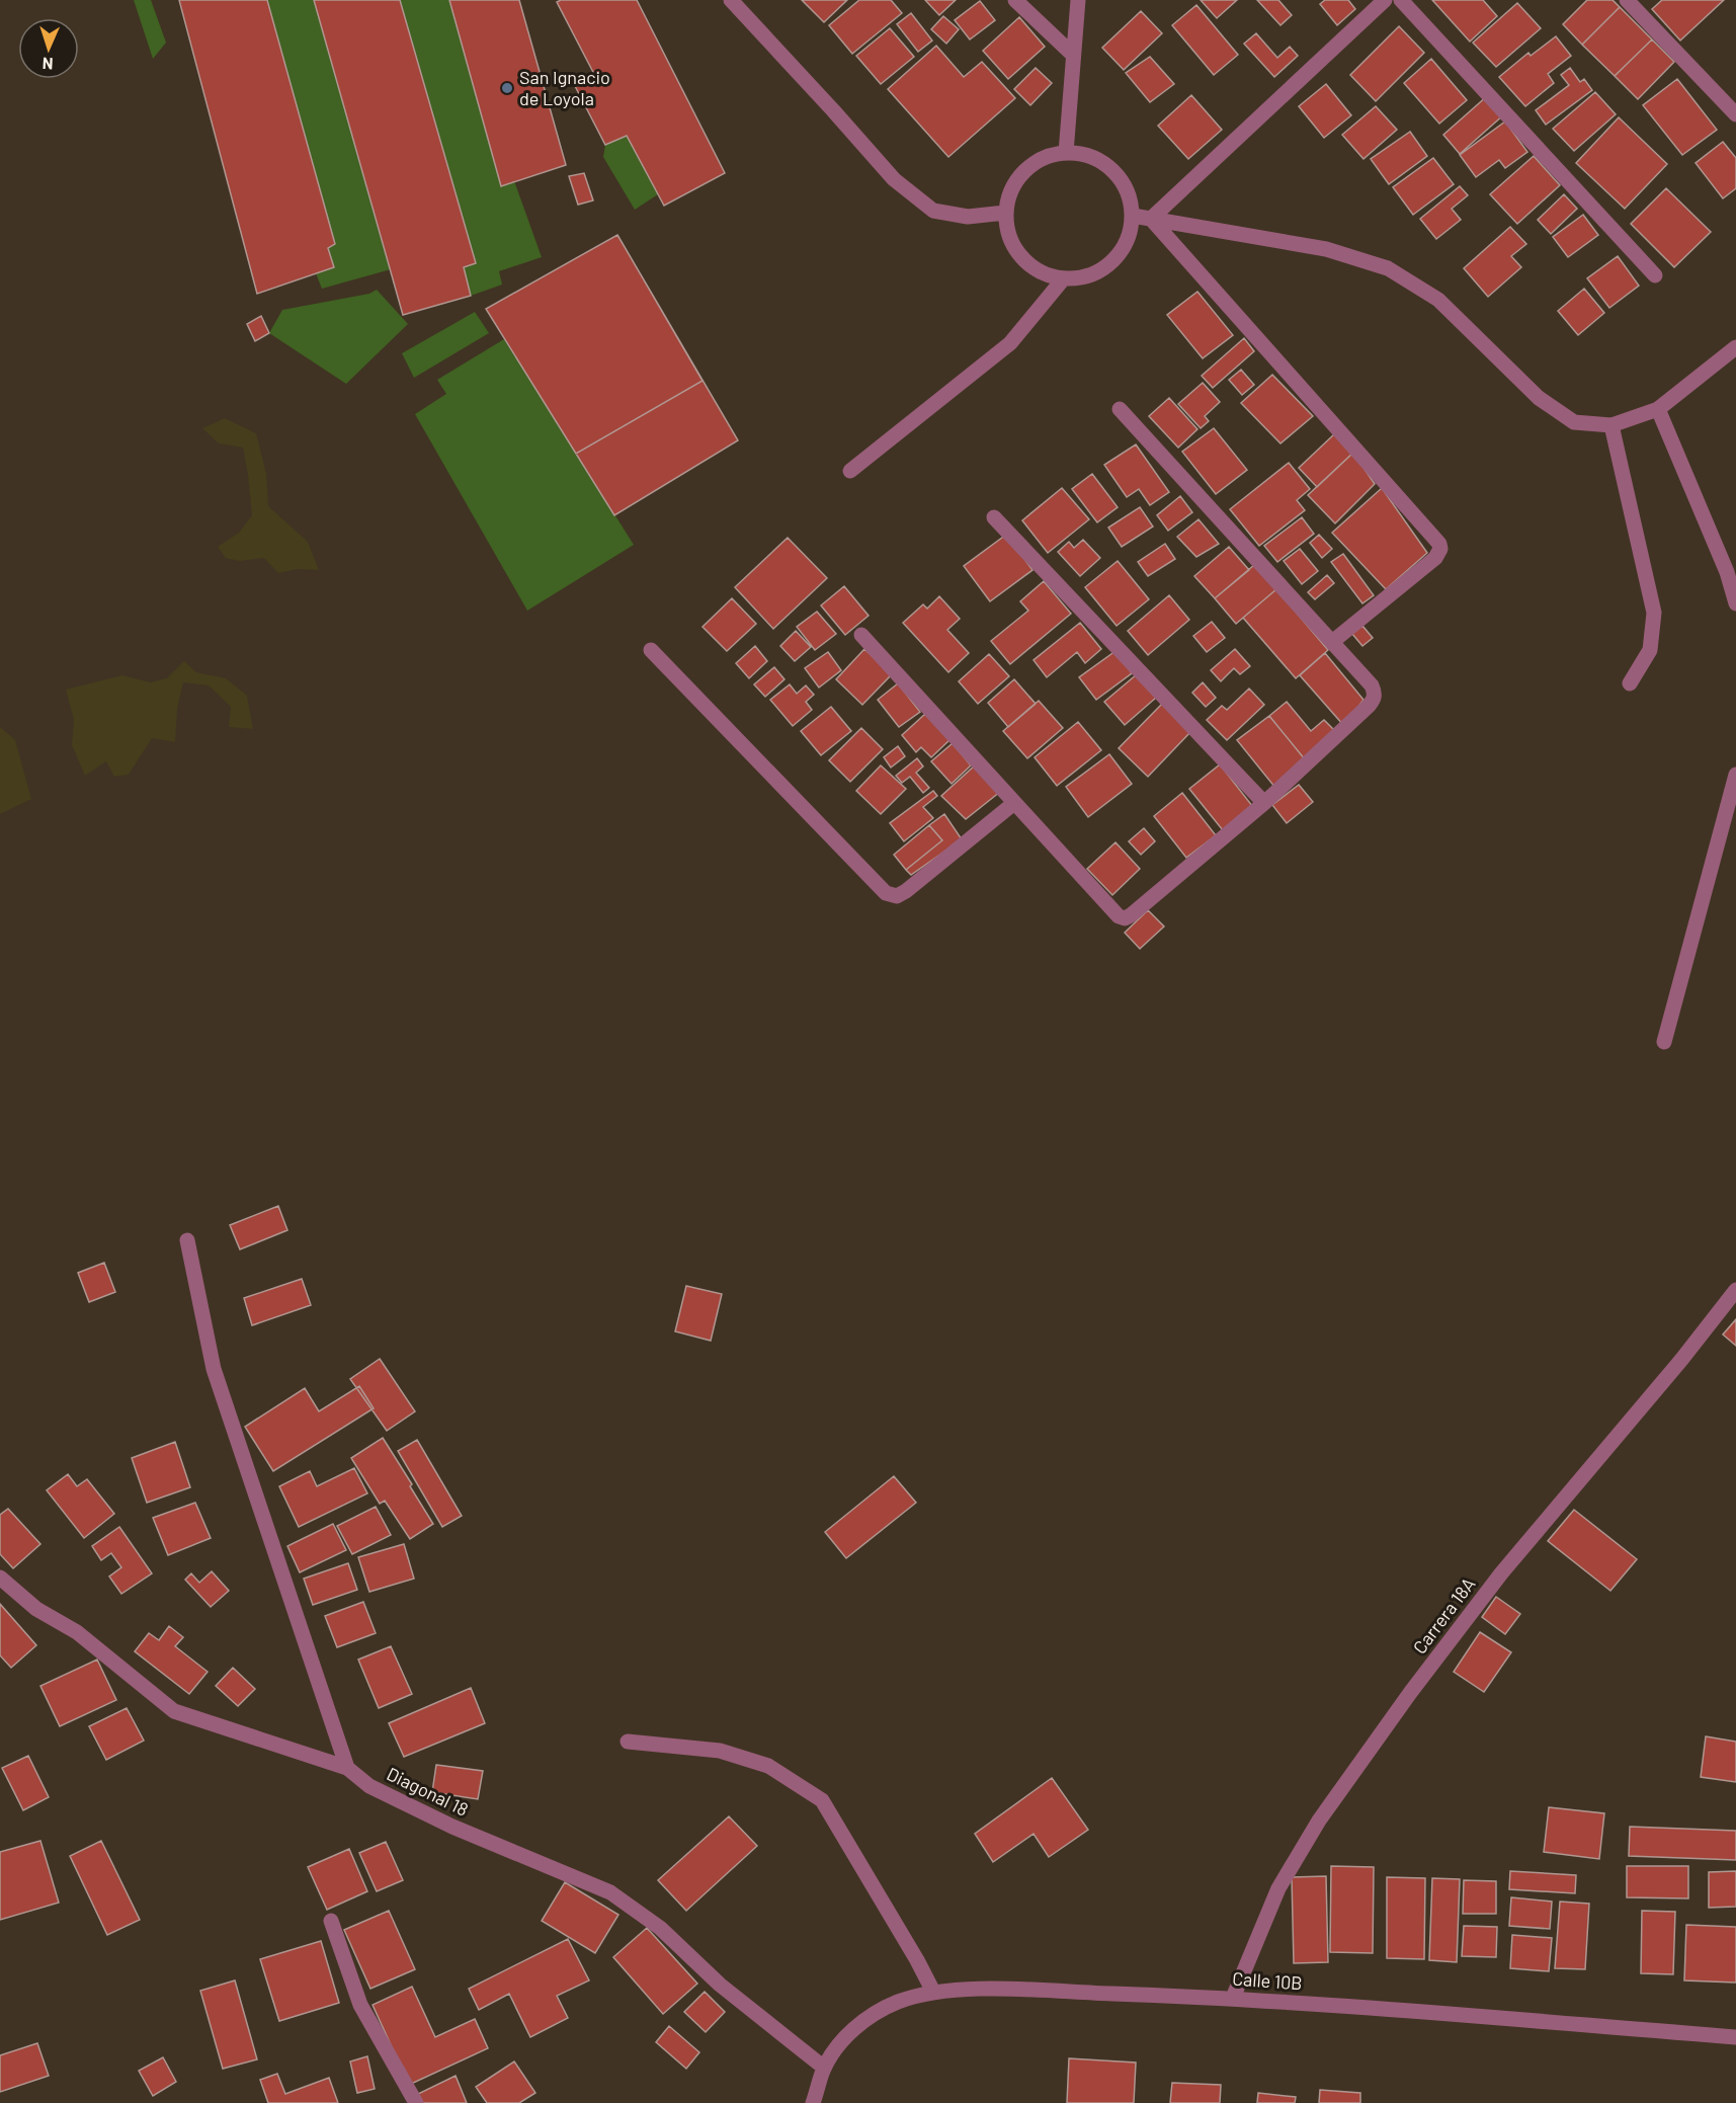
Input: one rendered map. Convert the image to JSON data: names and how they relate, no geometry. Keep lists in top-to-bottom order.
{
  "streets": {
    "street": ["Carrera 18A", "Diagonal 18", "Calle 10B"]
  },
  "crossings": [
    ["Carrera 18A", "Calle 10B"],
    ["Diagonal 18", "Calle 10B"]
  ],
  "places": ["San Ignacio de Loyola"],
  "north": "bottom"
}
